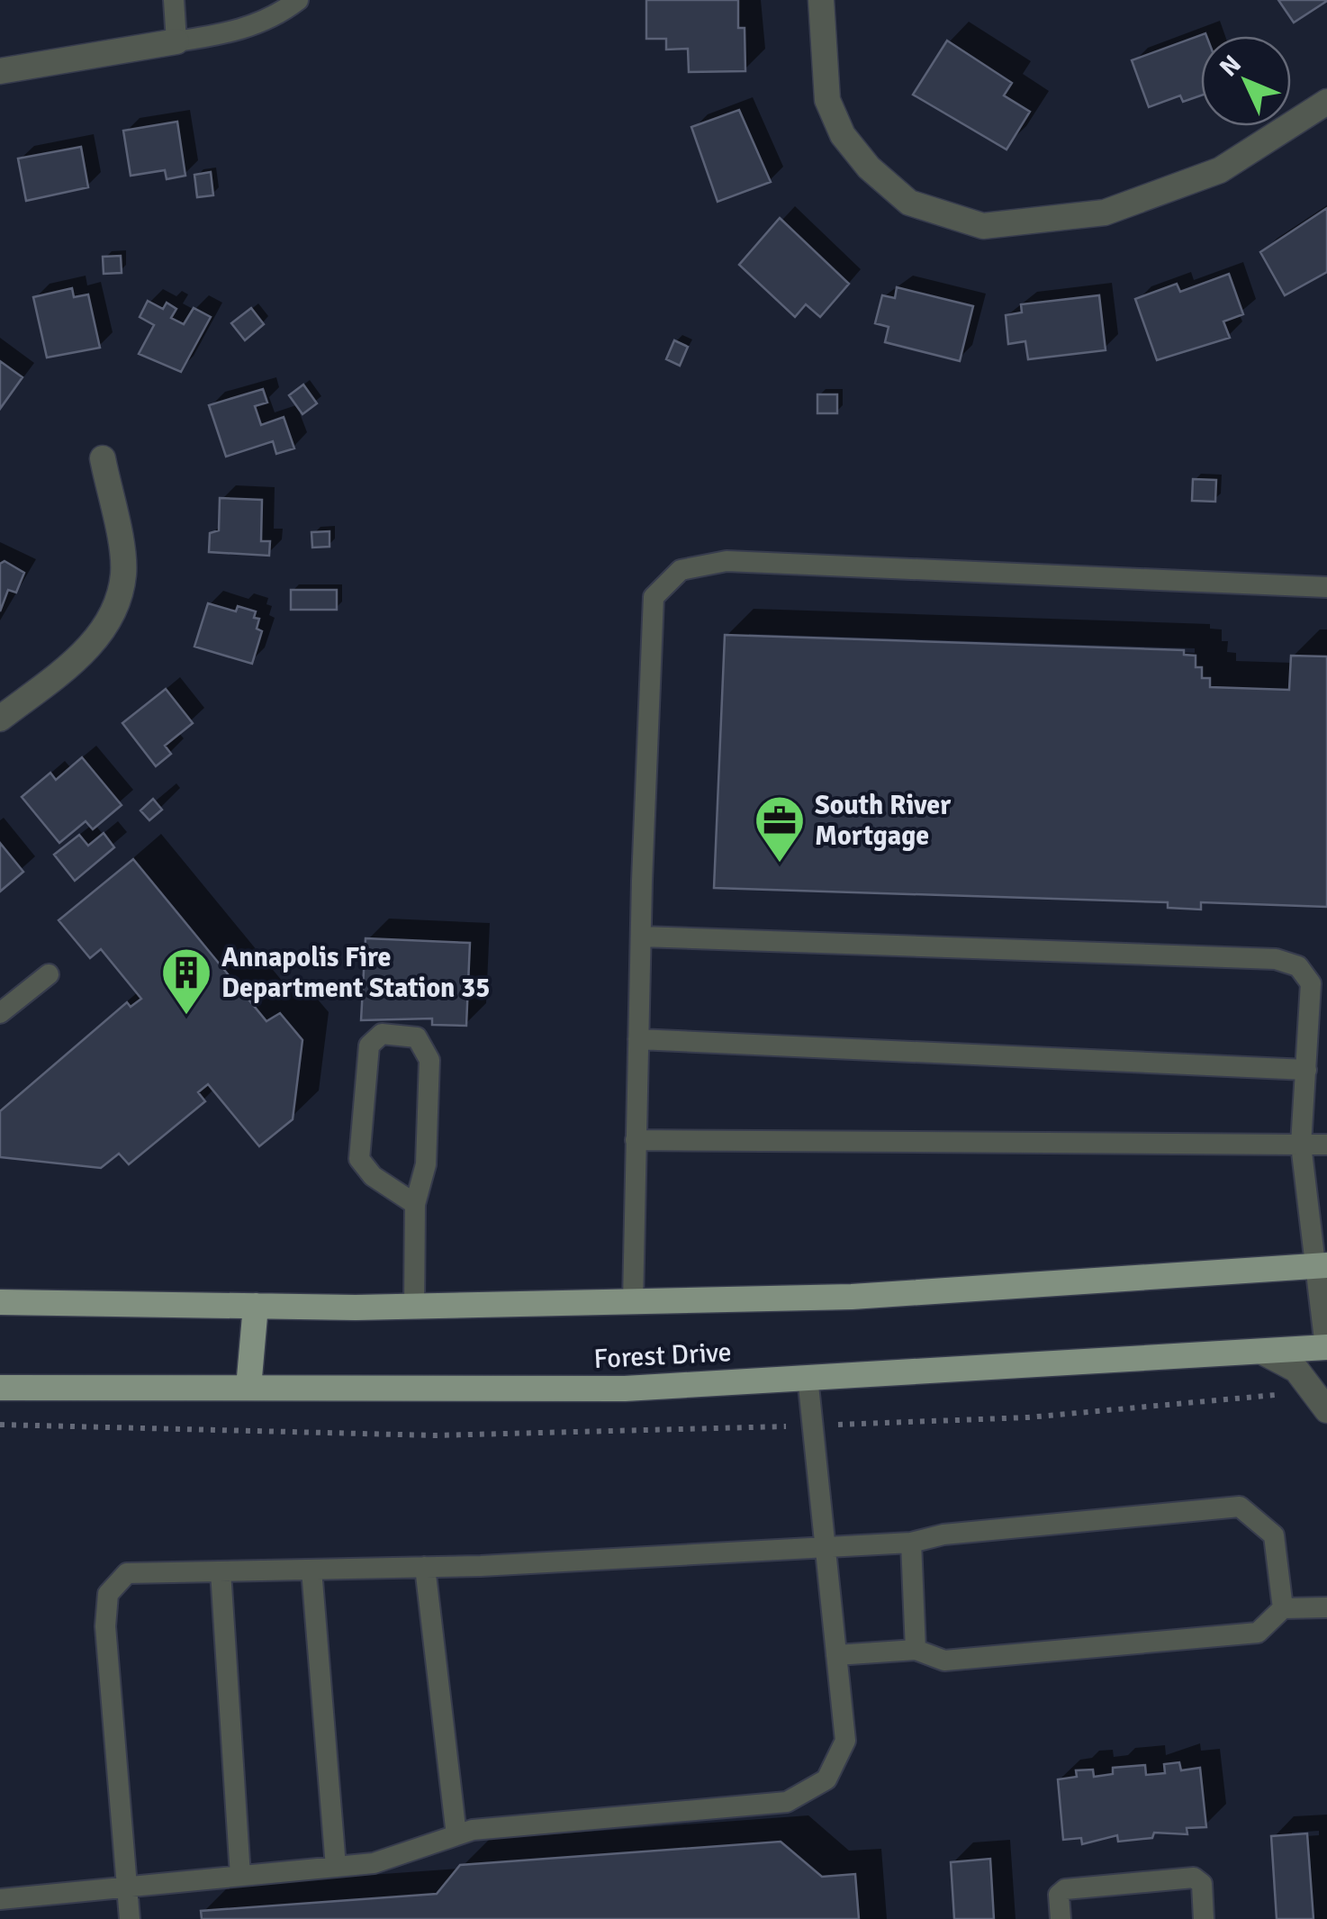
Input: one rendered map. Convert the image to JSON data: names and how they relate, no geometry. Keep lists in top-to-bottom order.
{
  "streets": {
    "main road": ["Forest Drive"]
  },
  "places": {
    "office": ["South River Mortgage"],
    "building": ["Annapolis Fire Department Station 35"]
  },
  "north": "top left"
}
